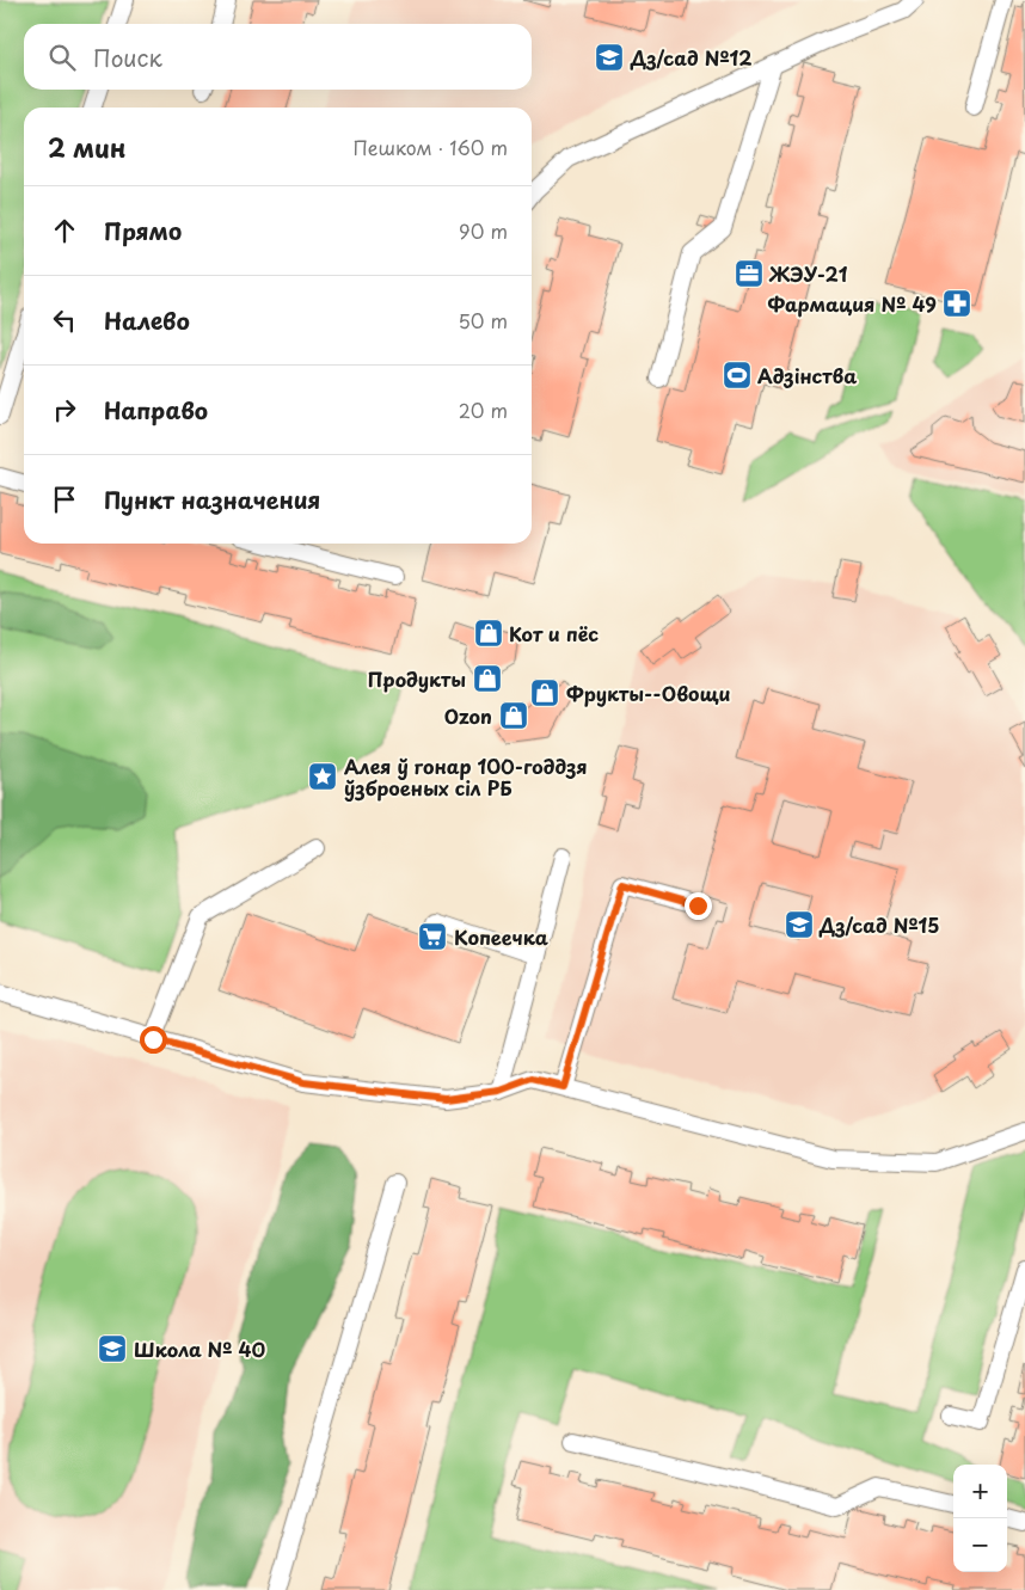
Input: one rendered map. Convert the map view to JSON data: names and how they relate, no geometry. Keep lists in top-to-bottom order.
{
  "places": {
    "school or university": ["Дз/сад №12", "Дз/сад №15", "Школа № 40"],
    "office": ["ЖЭУ-21"],
    "pharmacy": ["Фармация № 49"],
    "sports": ["Адзінства"],
    "shop": [
      "Кот и пёс",
      "Продукты",
      "Фрукты--Овощи",
      "Ozon"
    ],
    "place": ["Алея ў гонар 100-годдзя ўзброеных сіл РБ"],
    "supermarket": ["Копеечка"]
  },
  "page": {
    "search": "Поиск",
    "heading": ["2 мин", "Пешком · 160 m"],
    "list": [
      ["Прямо", "90 m"],
      ["Налево", "50 m"],
      ["Направо", "20 m"],
      "Пункт назначения"
    ],
    "map_buttons": ["+", "−"]
  }
}
